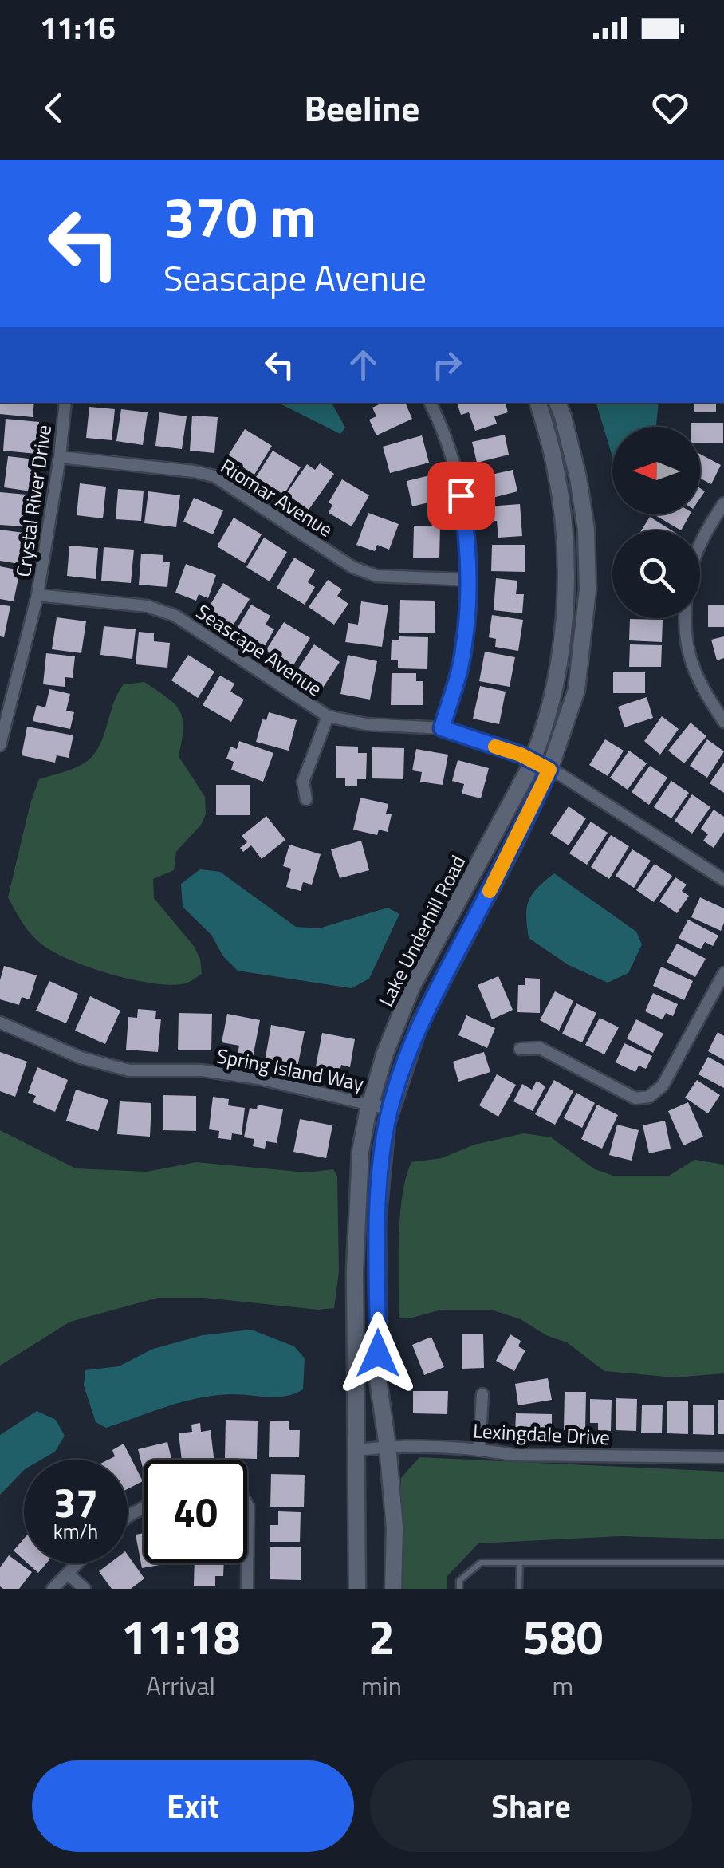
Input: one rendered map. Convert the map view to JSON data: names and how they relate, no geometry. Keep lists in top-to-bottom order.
{
  "streets": {
    "street": [
      "Riomar Avenue",
      "Crystal River Drive",
      "Seascape Avenue",
      "Lake Underhill Road",
      "Spring Island Way",
      "Lexingdale Drive"
    ]
  },
  "crossings": [
    ["Riomar Avenue", "Crystal River Drive"],
    ["Crystal River Drive", "Seascape Avenue"],
    ["Seascape Avenue", "Lake Underhill Road"],
    ["Lake Underhill Road", "Spring Island Way"],
    ["Lake Underhill Road", "Lexingdale Drive"]
  ],
  "north": "left",
  "page": {
    "status": "11:16",
    "header": "Beeline",
    "turn": ["370 m", "Seascape Avenue"],
    "speed": "37 km/h",
    "limit": "40",
    "eta": [
      "11:18",
      "Arrival",
      "2",
      "min",
      "580",
      "m"
    ],
    "buttons": ["Exit", "Share"]
  }
}
